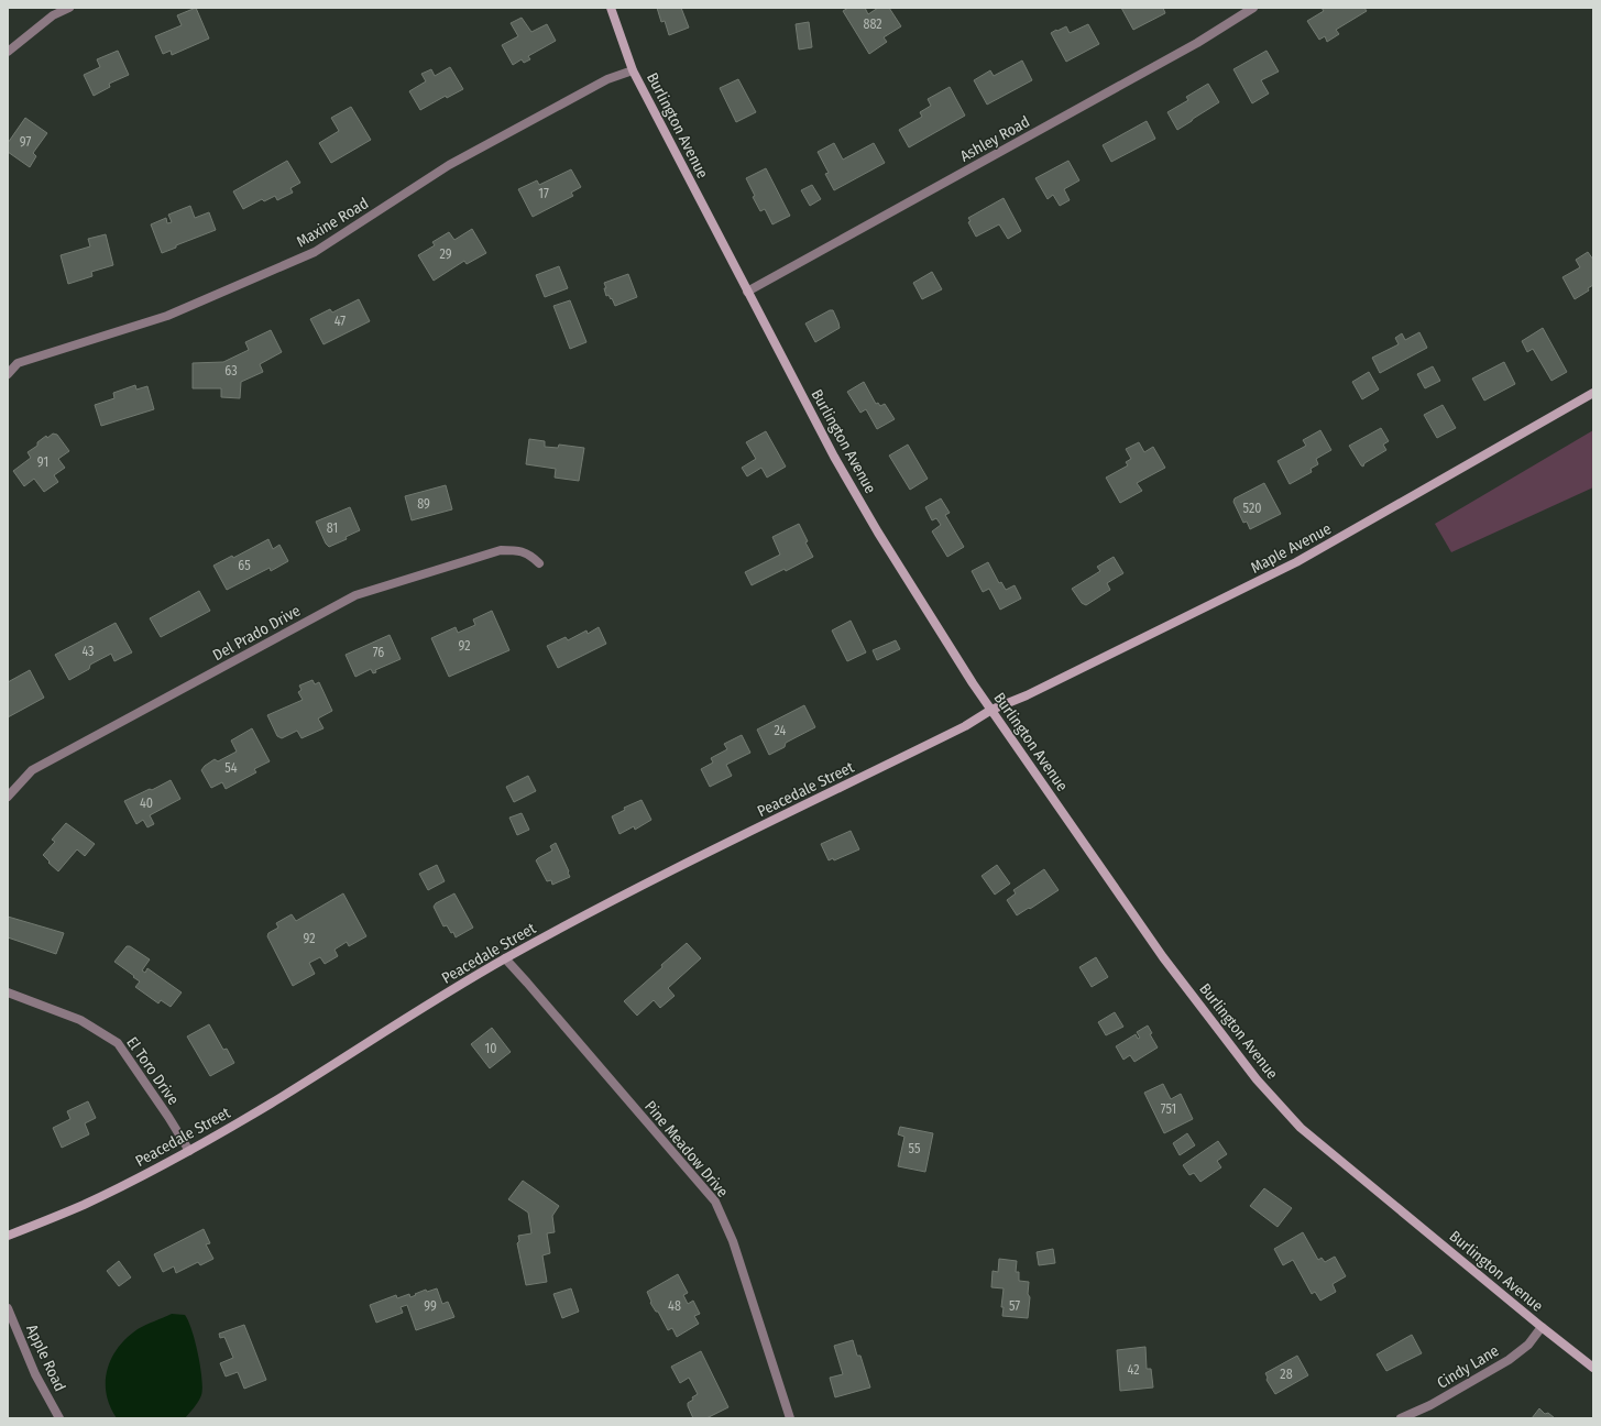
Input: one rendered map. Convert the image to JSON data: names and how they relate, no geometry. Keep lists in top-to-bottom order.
{
  "streets": {
    "main road": ["Burlington Avenue", "Maple Avenue", "Peacedale Street"],
    "street": [
      "Ashley Road",
      "Maxine Road",
      "Del Prado Drive",
      "El Toro Drive",
      "Pine Meadow Drive",
      "Apple Road",
      "Cindy Lane"
    ]
  },
  "crossings": [
    ["Burlington Avenue", "Ashley Road"],
    ["Burlington Avenue", "Maxine Road"],
    ["Burlington Avenue", "Maple Avenue"],
    ["Burlington Avenue", "Peacedale Street"],
    ["Burlington Avenue", "Cindy Lane"],
    ["Maple Avenue", "Peacedale Street"],
    ["Peacedale Street", "El Toro Drive"],
    ["Peacedale Street", "Pine Meadow Drive"]
  ],
  "house_numbers": [
    "882",
    "97",
    "17",
    "29",
    "47",
    "63",
    "91",
    "89",
    "520",
    "81",
    "65",
    "92",
    "43",
    "76",
    "24",
    "54",
    "40",
    "92",
    "10",
    "751",
    "55",
    "99",
    "48",
    "57",
    "42",
    "28"
  ]
}
